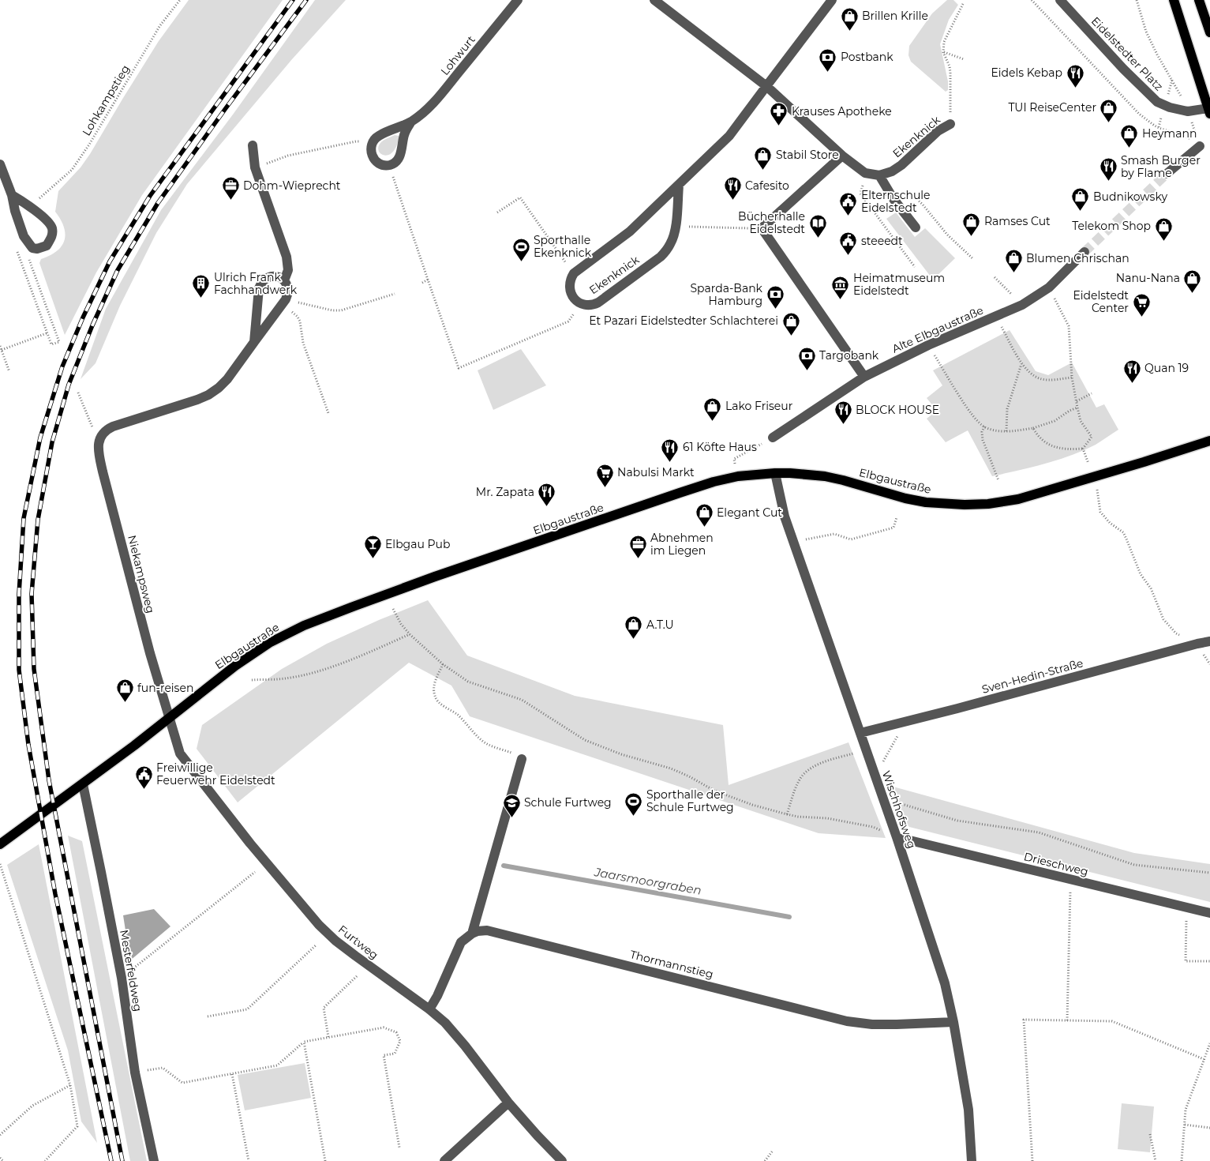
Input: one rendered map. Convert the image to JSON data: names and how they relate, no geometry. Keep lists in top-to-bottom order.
{
  "streets": {
    "main road": ["Elbgaustraße"],
    "street": [
      "Eidelstedter Platz",
      "Lohwurt",
      "Ekenknick",
      "Alte Elbgaustraße",
      "Niekampsweg",
      "Sven-Hedin-Straße",
      "Wischhofsweg",
      "Drieschweg",
      "Furtweg",
      "Thormannstieg",
      "Mesterfeldweg"
    ],
    "path": ["Lohkampstieg"]
  },
  "crossings": [
    ["Elbgaustraße", "Niekampsweg"],
    ["Elbgaustraße", "Wischhofsweg"],
    ["Elbgaustraße", "Furtweg"],
    ["Elbgaustraße", "Mesterfeldweg"],
    ["Niekampsweg", "Furtweg"],
    ["Sven-Hedin-Straße", "Wischhofsweg"],
    ["Wischhofsweg", "Drieschweg"],
    ["Wischhofsweg", "Thormannstieg"]
  ],
  "water": ["Jaarsmoorgraben"],
  "places": {
    "shop": [
      "Brillen Krille",
      "TUI ReiseCenter",
      "Heymann",
      "Stabil Store",
      "Budnikowsky",
      "Ramses Cut",
      "Telekom Shop",
      "Blumen Chrischan",
      "Nanu-Nana",
      "Et Pazari Eidelstedter Schlachterei",
      "Lako Friseur",
      "Elegant Cut",
      "A.T.U",
      "fun-reisen"
    ],
    "bank": ["Postbank", "Sparda-Bank Hamburg", "Targobank"],
    "restaurant": [
      "Eidels Kebap",
      "Smash Burger by Flame",
      "Cafesito",
      "Quan 19",
      "BLOCK HOUSE",
      "61 Köfte Haus",
      "Mr. Zapata"
    ],
    "pharmacy": ["Krauses Apotheke"],
    "office": ["Dohm-Wieprecht", "Abnehmen im Liegen"],
    "public building": ["Elternschule Eidelstedt", "steeedt", "Freiwillige Feuerwehr Eidelstedt"],
    "library": ["Bücherhalle Eidelstedt"],
    "sports": ["Sporthalle Ekenknick", "Sporthalle der Schule Furtweg"],
    "building": ["Ulrich Frank Fachhandwerk"],
    "museum": ["Heimatmuseum Eidelstedt"],
    "supermarket": ["Eidelstedt Center", "Nabulsi Markt"],
    "bar": ["Elbgau Pub"],
    "school or university": ["Schule Furtweg"]
  }
}
